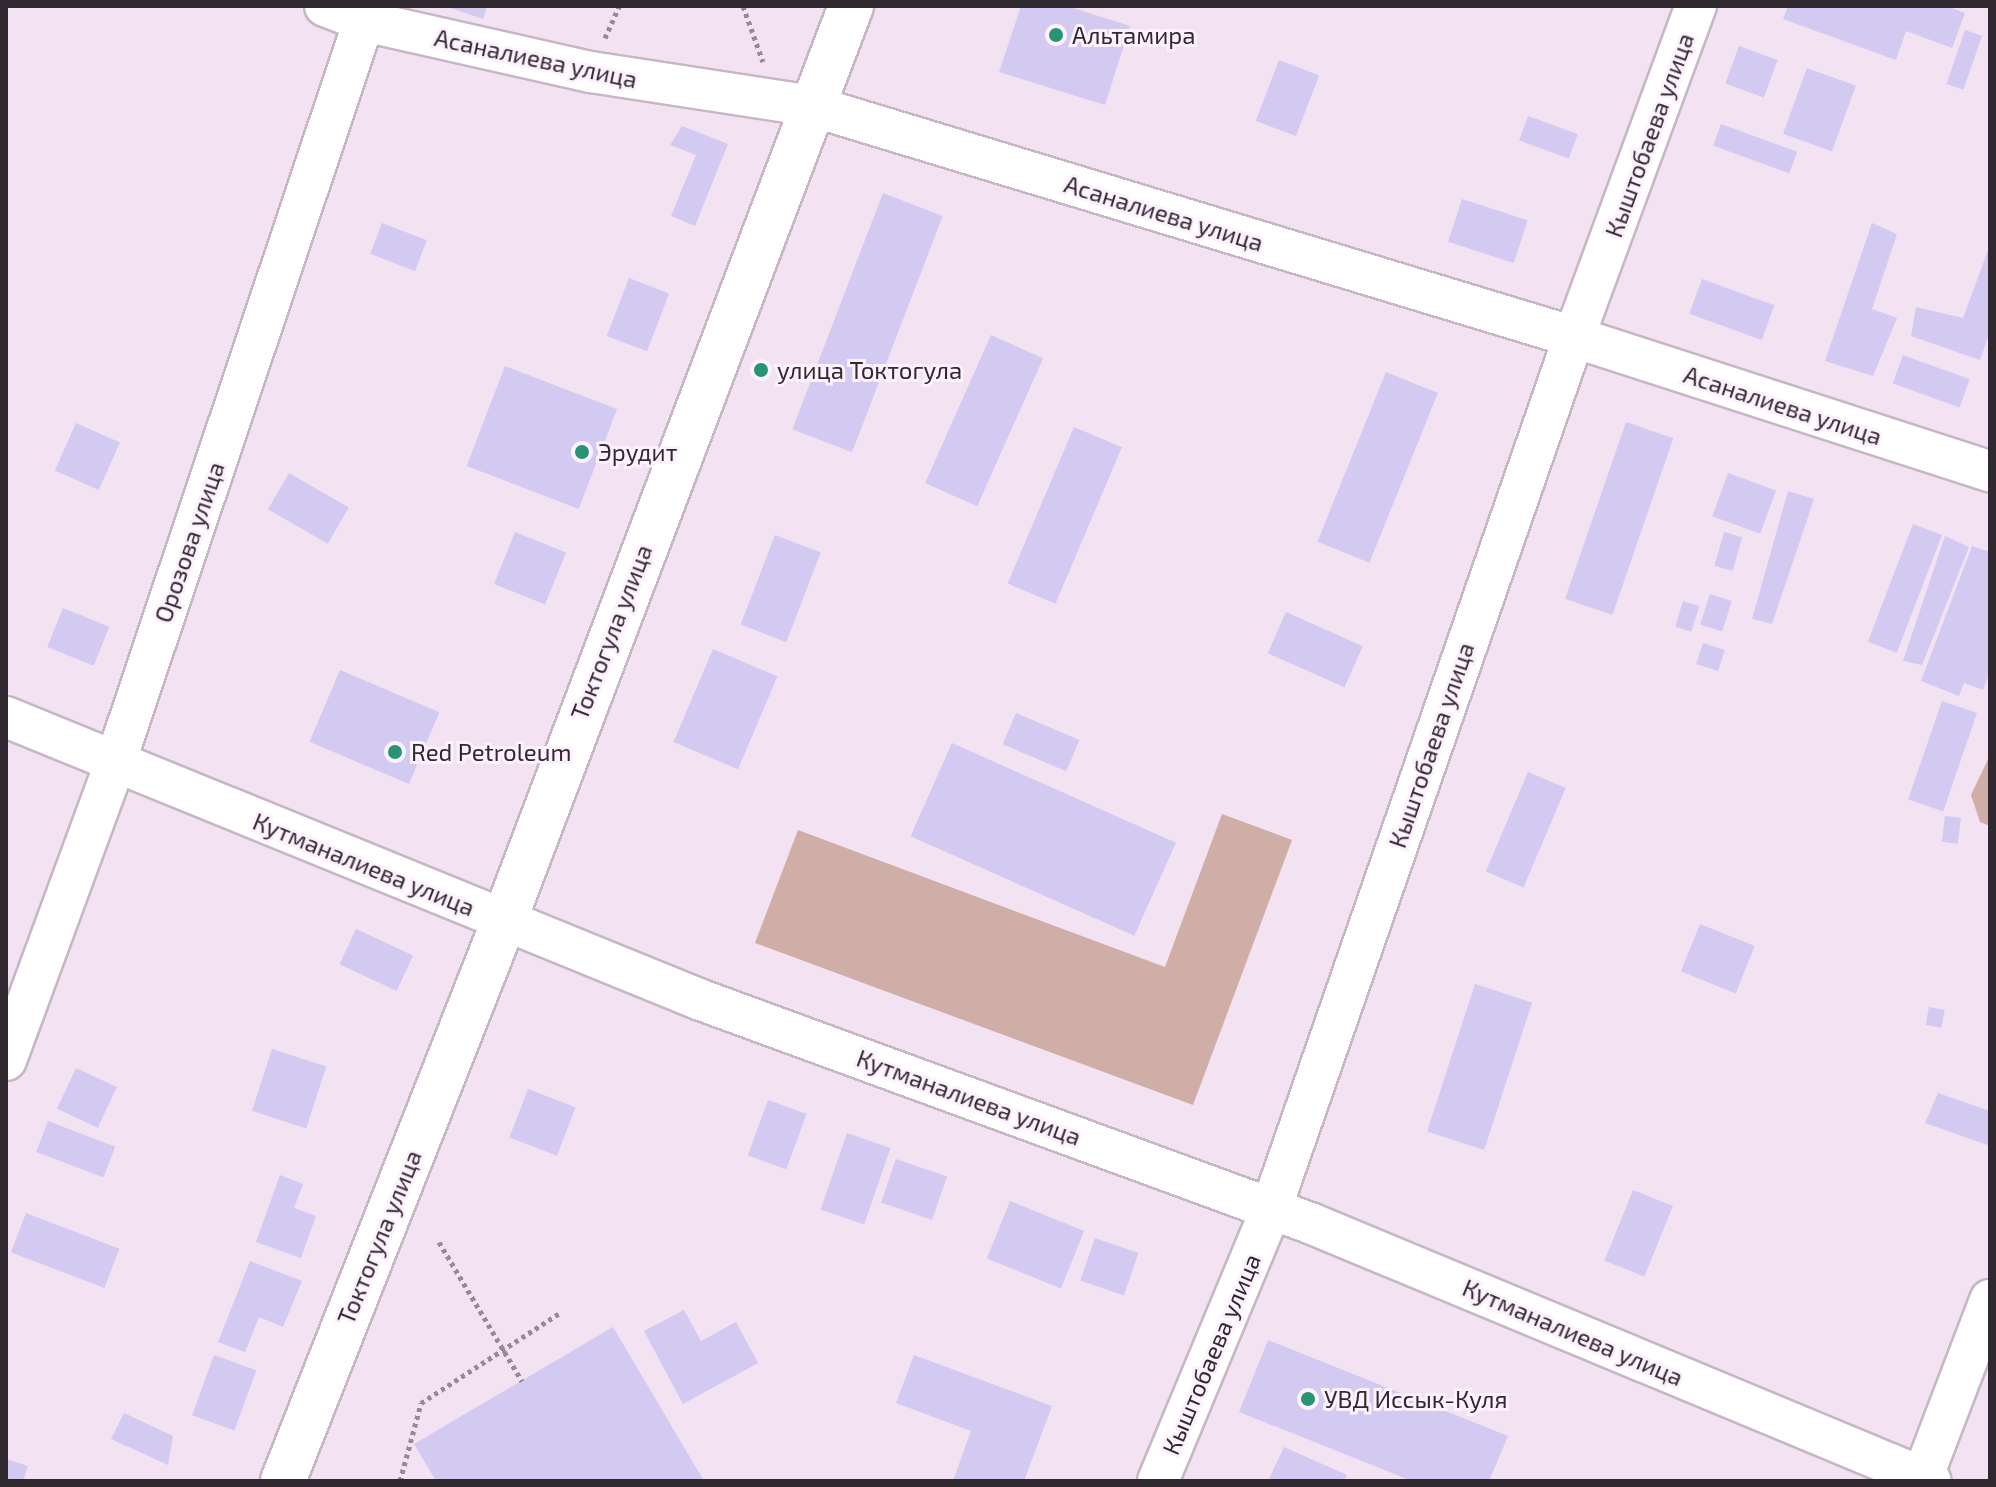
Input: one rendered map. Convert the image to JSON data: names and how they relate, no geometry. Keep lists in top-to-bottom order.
{
  "streets": {
    "main road": ["Токтогула улица"],
    "street": [
      "Асаналиева улица",
      "Кыштобаева улица",
      "Орозова улица",
      "Кутманалиева улица"
    ]
  },
  "crossings": [
    ["Асаналиева улица", "Кыштобаева улица"],
    ["Асаналиева улица", "Орозова улица"],
    ["Асаналиева улица", "Токтогула улица"],
    ["Кыштобаева улица", "Кутманалиева улица"],
    ["Орозова улица", "Кутманалиева улица"],
    ["Токтогула улица", "Кутманалиева улица"]
  ],
  "places": [
    "Альтамира",
    "улица Токтогула",
    "Эрудит",
    "Red Petroleum",
    "УВД Иссык-Куля"
  ]
}
